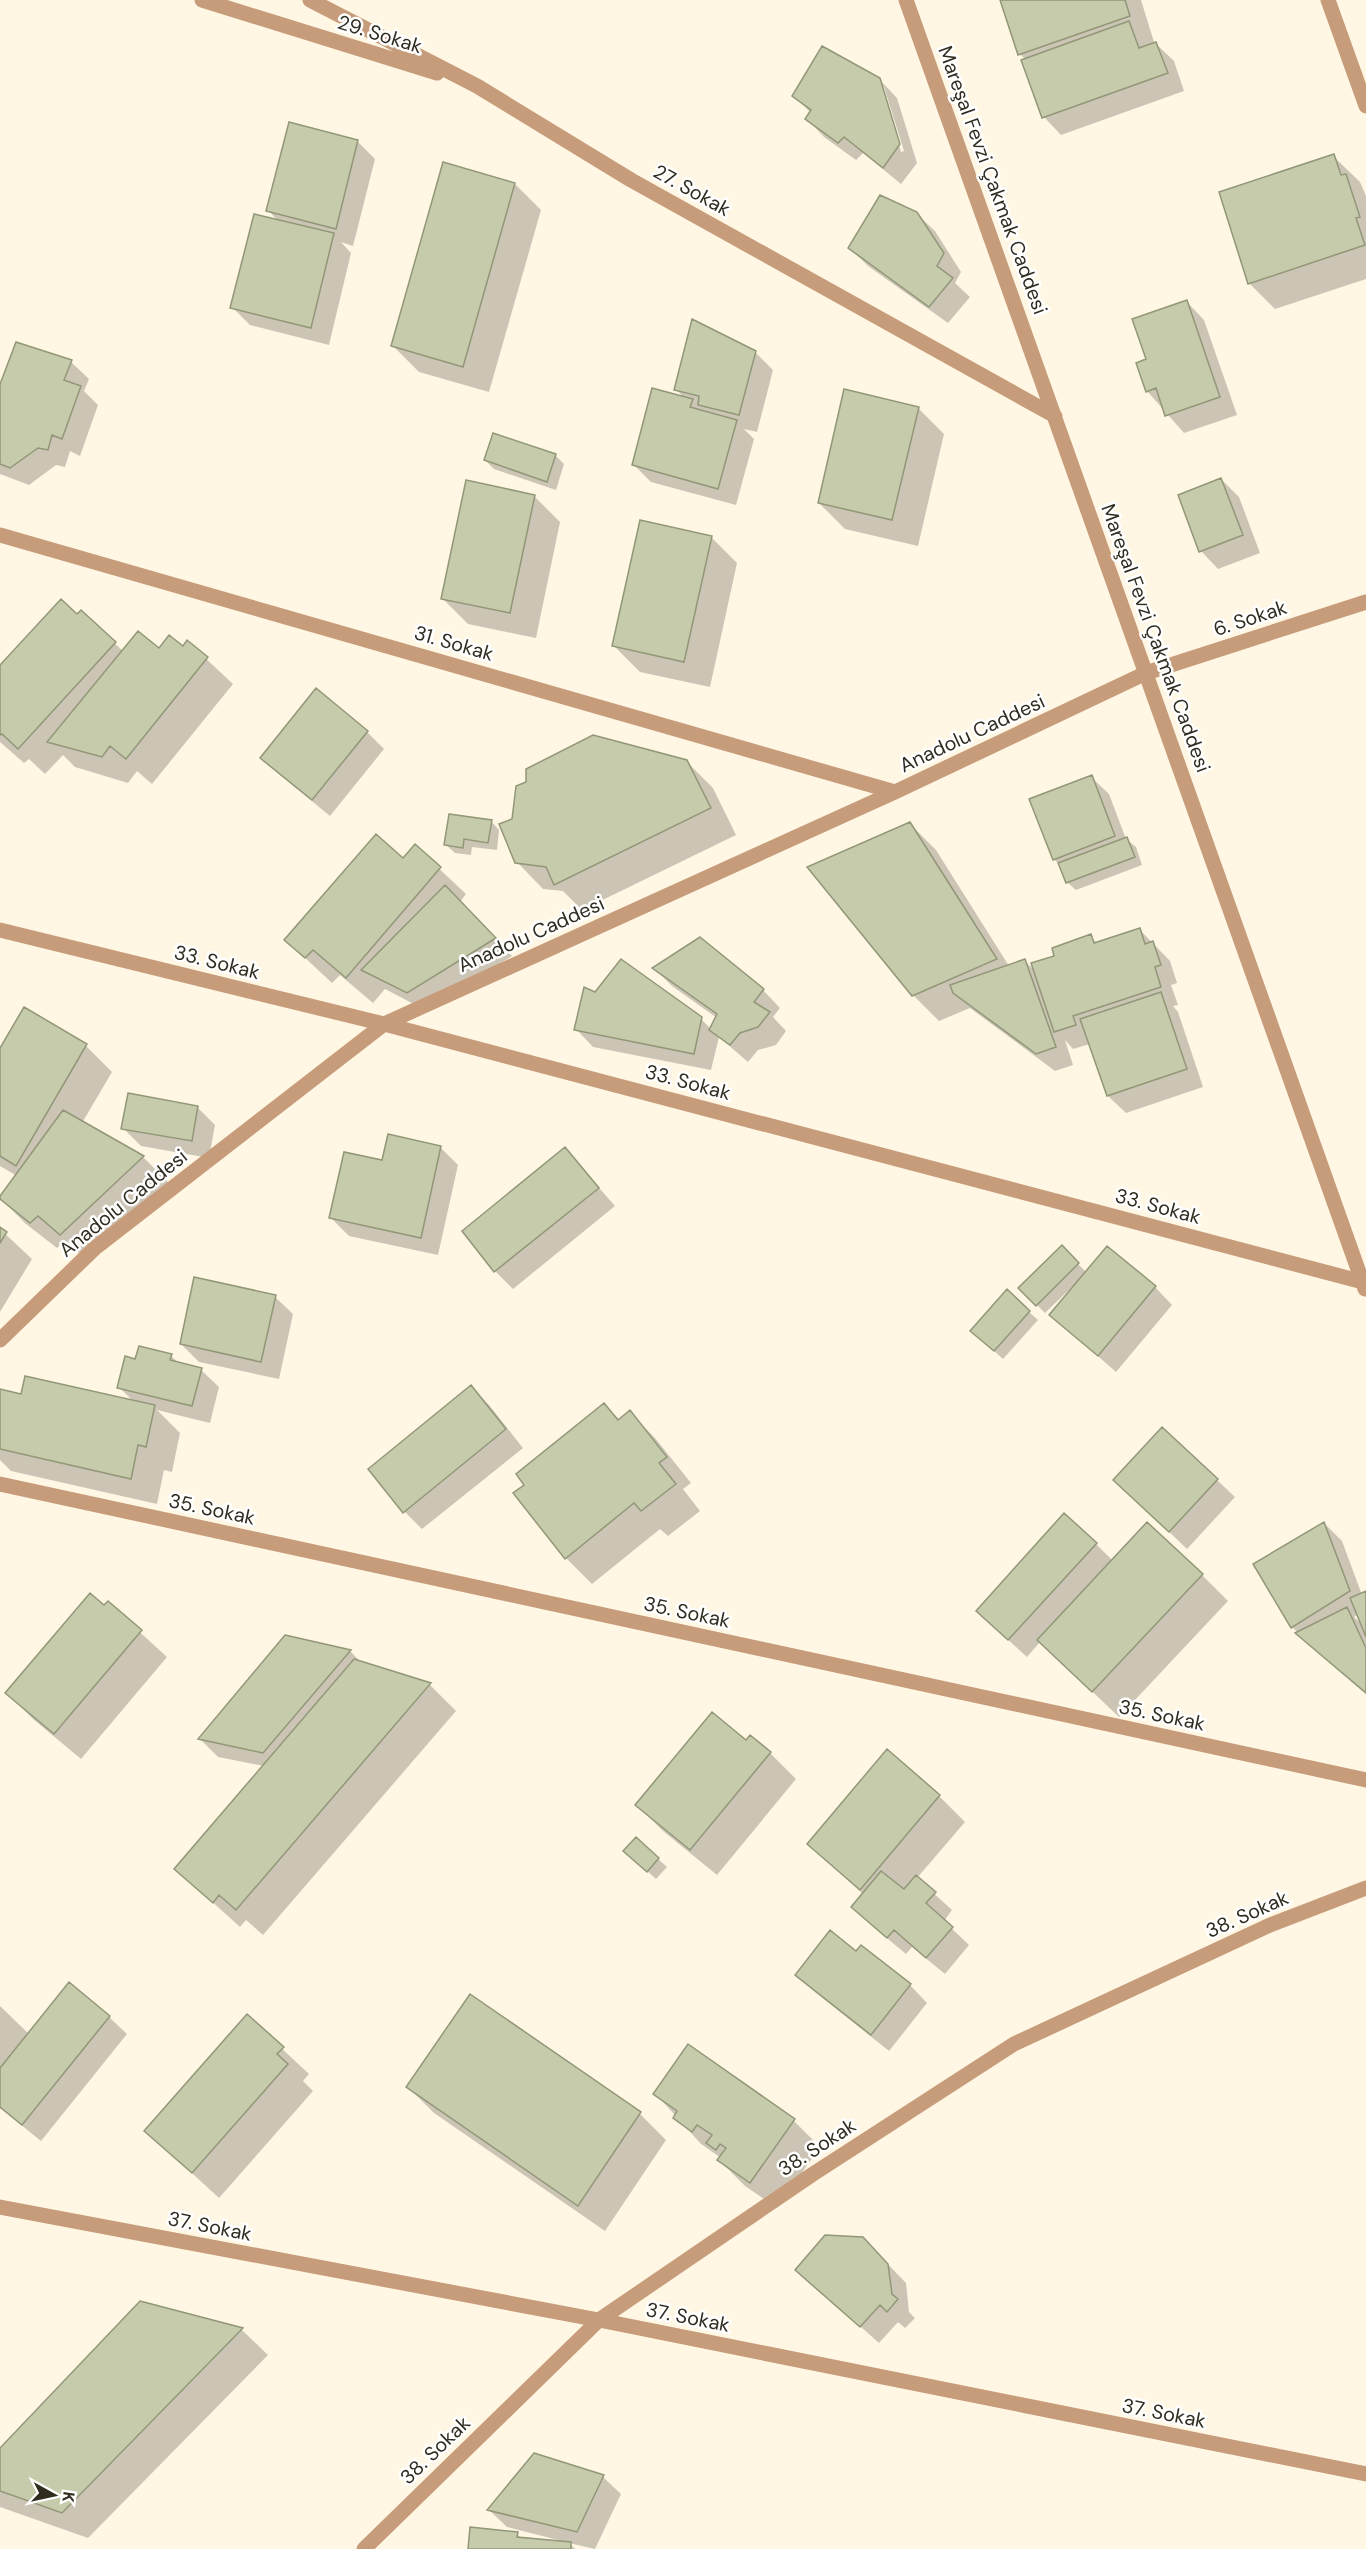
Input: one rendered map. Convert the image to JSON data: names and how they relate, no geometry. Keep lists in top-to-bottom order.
{
  "streets": {
    "street": [
      "29. Sokak",
      "Mareşal Fevzi Çakmak Caddesi",
      "27. Sokak",
      "6. Sokak",
      "31. Sokak",
      "Anadolu Caddesi",
      "33. Sokak",
      "35. Sokak",
      "38. Sokak",
      "37. Sokak"
    ]
  },
  "crossings": [
    ["29. Sokak", "27. Sokak"],
    ["Mareşal Fevzi Çakmak Caddesi", "27. Sokak"],
    ["Mareşal Fevzi Çakmak Caddesi", "6. Sokak"],
    ["Mareşal Fevzi Çakmak Caddesi", "Anadolu Caddesi"],
    ["Mareşal Fevzi Çakmak Caddesi", "33. Sokak"],
    ["6. Sokak", "Anadolu Caddesi"],
    ["31. Sokak", "Anadolu Caddesi"],
    ["Anadolu Caddesi", "33. Sokak"],
    ["38. Sokak", "37. Sokak"]
  ],
  "north": "right"
}
